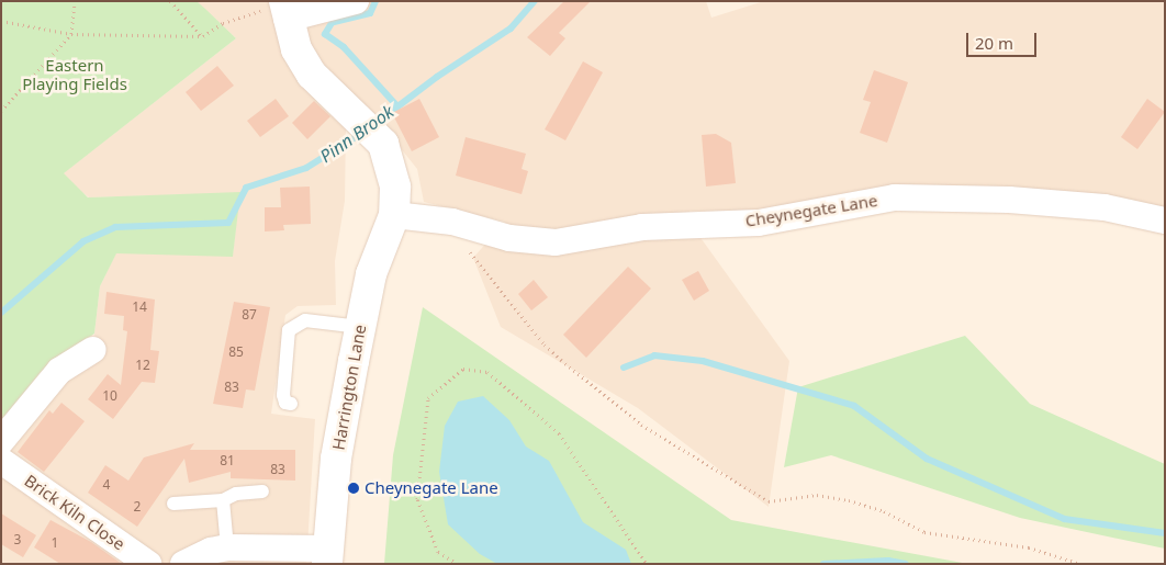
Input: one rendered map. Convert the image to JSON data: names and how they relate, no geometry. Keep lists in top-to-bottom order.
{
  "streets": {
    "street": ["Cheynegate Lane", "Harrington Lane", "Brick Kiln Close"]
  },
  "crossings": [
    ["Cheynegate Lane", "Harrington Lane"]
  ],
  "water": ["Pinn Brook"],
  "parks": ["Eastern Playing Fields"],
  "places": ["Cheynegate Lane"],
  "house_numbers": [
    "14",
    "87",
    "85",
    "12",
    "83",
    "10",
    "81",
    "83",
    "4",
    "2",
    "3",
    "1"
  ],
  "scale_bar": "20 m"
}
